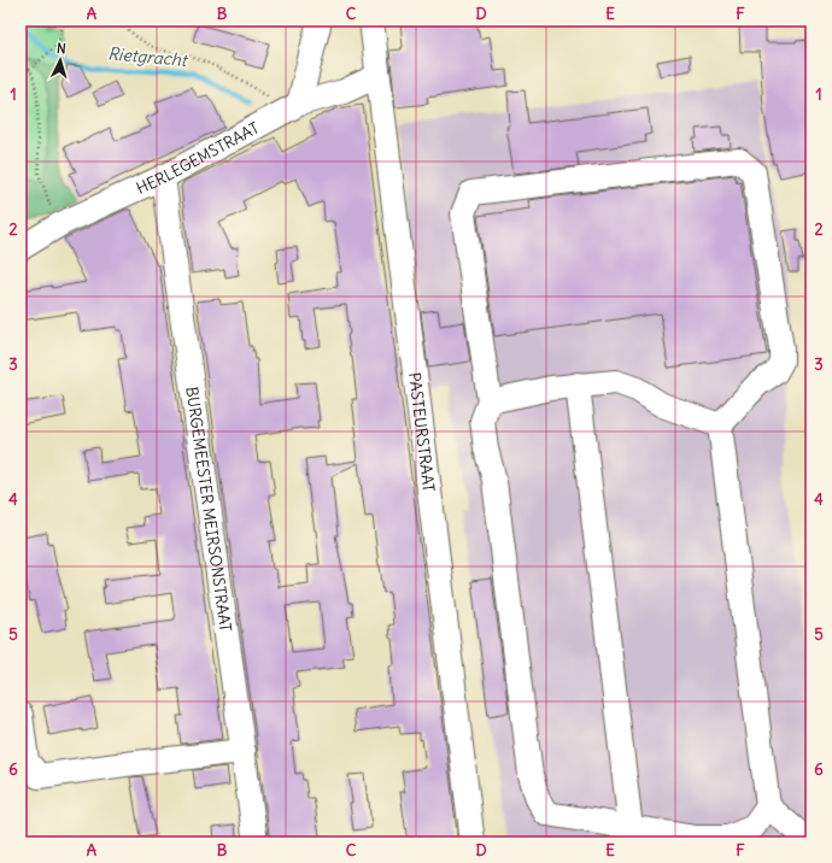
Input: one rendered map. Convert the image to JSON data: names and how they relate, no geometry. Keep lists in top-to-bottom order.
{
  "streets": {
    "street": ["HERLEGEMSTRAAT", "PASTEURSTRAAT", "BURGEMEESTER MEIRSONSTRAAT"]
  },
  "crossings": [
    ["HERLEGEMSTRAAT", "PASTEURSTRAAT"],
    ["HERLEGEMSTRAAT", "BURGEMEESTER MEIRSONSTRAAT"]
  ],
  "water": ["Rietgracht"],
  "north": "top",
  "grid": {
    "columns": [
      "A",
      "B",
      "C",
      "D",
      "E",
      "F"
    ],
    "rows": [
      "1",
      "2",
      "3",
      "4",
      "5",
      "6"
    ]
  }
}
